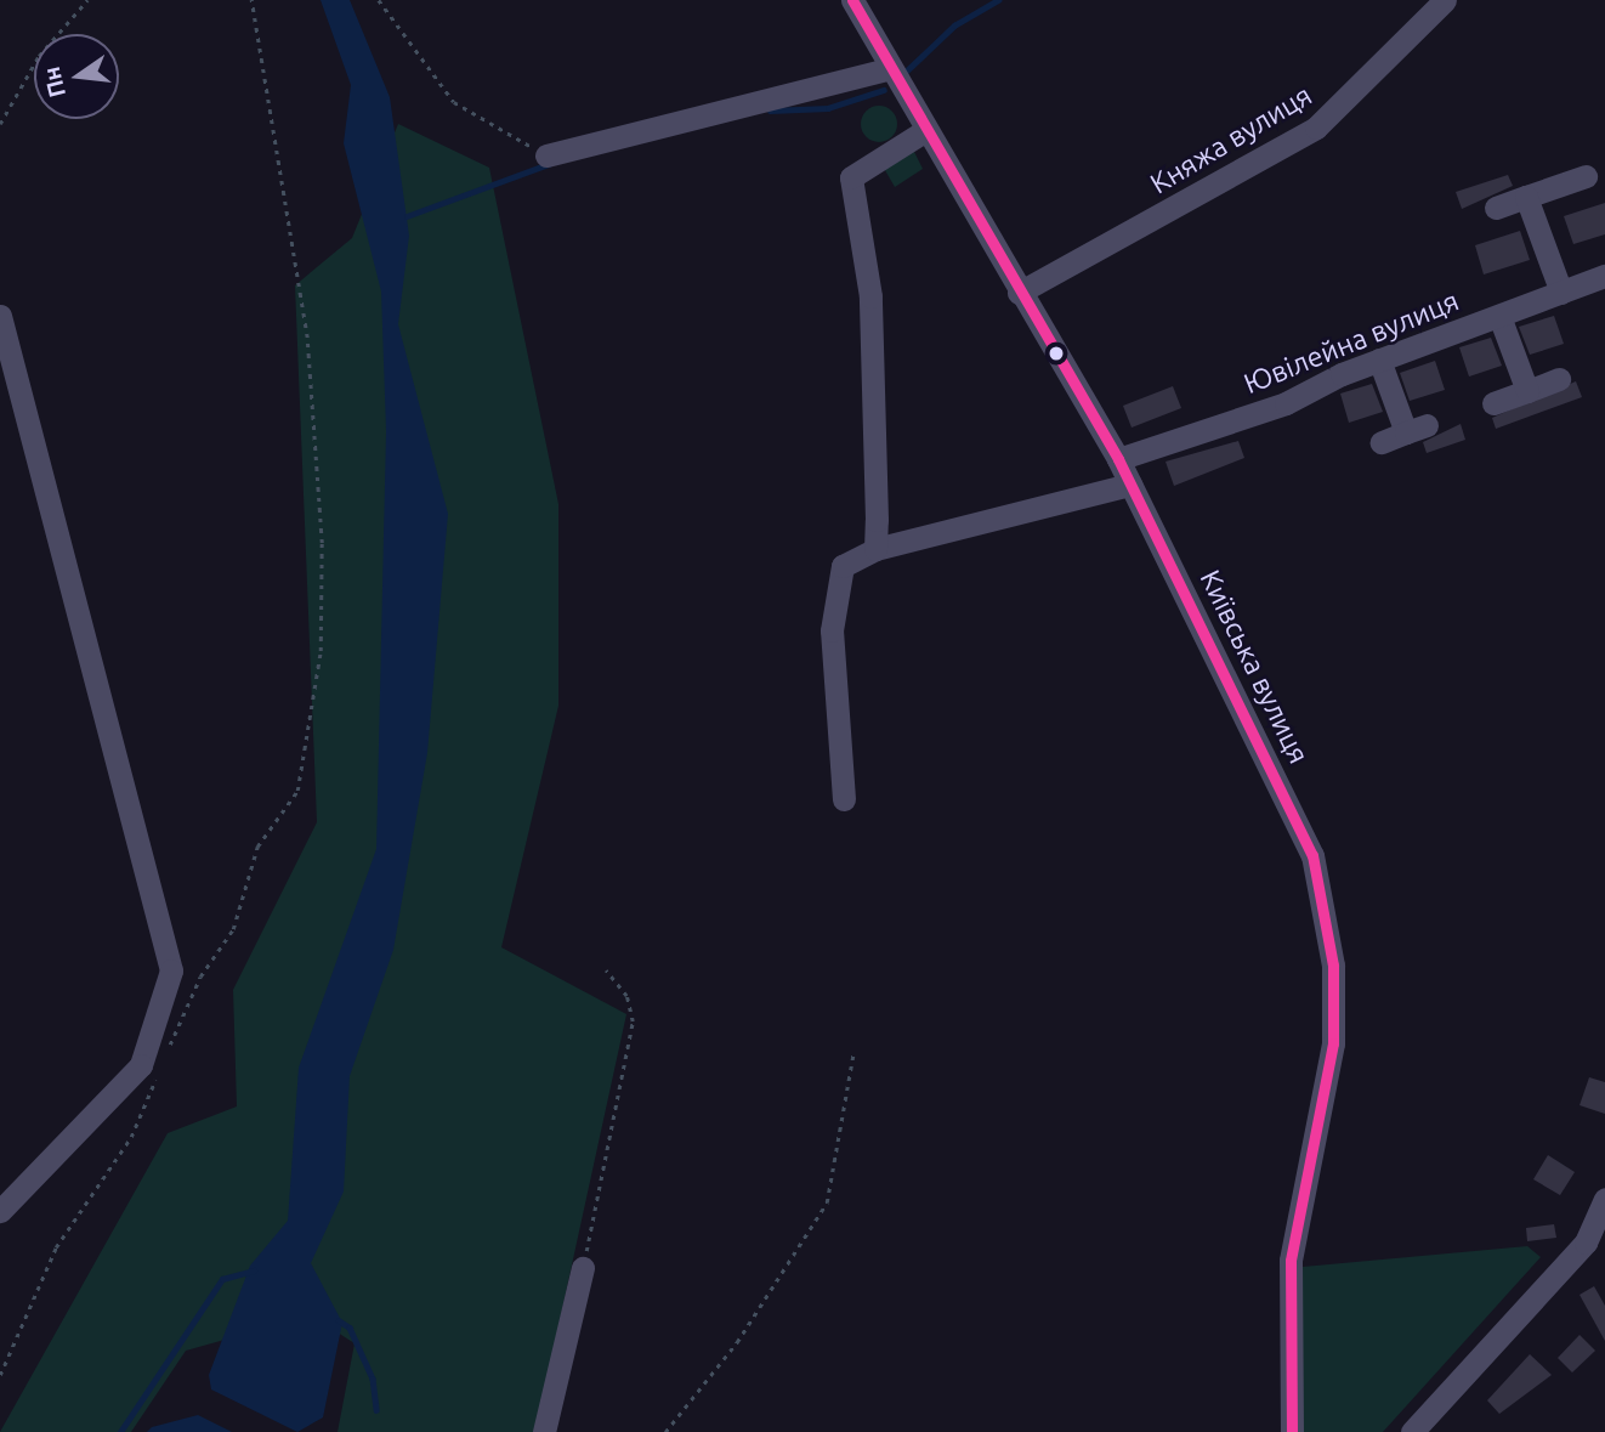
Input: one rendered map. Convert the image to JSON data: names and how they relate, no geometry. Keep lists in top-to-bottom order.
{
  "streets": {
    "street": ["Княжа вулиця", "Ювілейна вулиця", "Київська вулиця"]
  },
  "crossings": [
    ["Княжа вулиця", "Київська вулиця"],
    ["Ювілейна вулиця", "Київська вулиця"]
  ],
  "north": "left"
}
